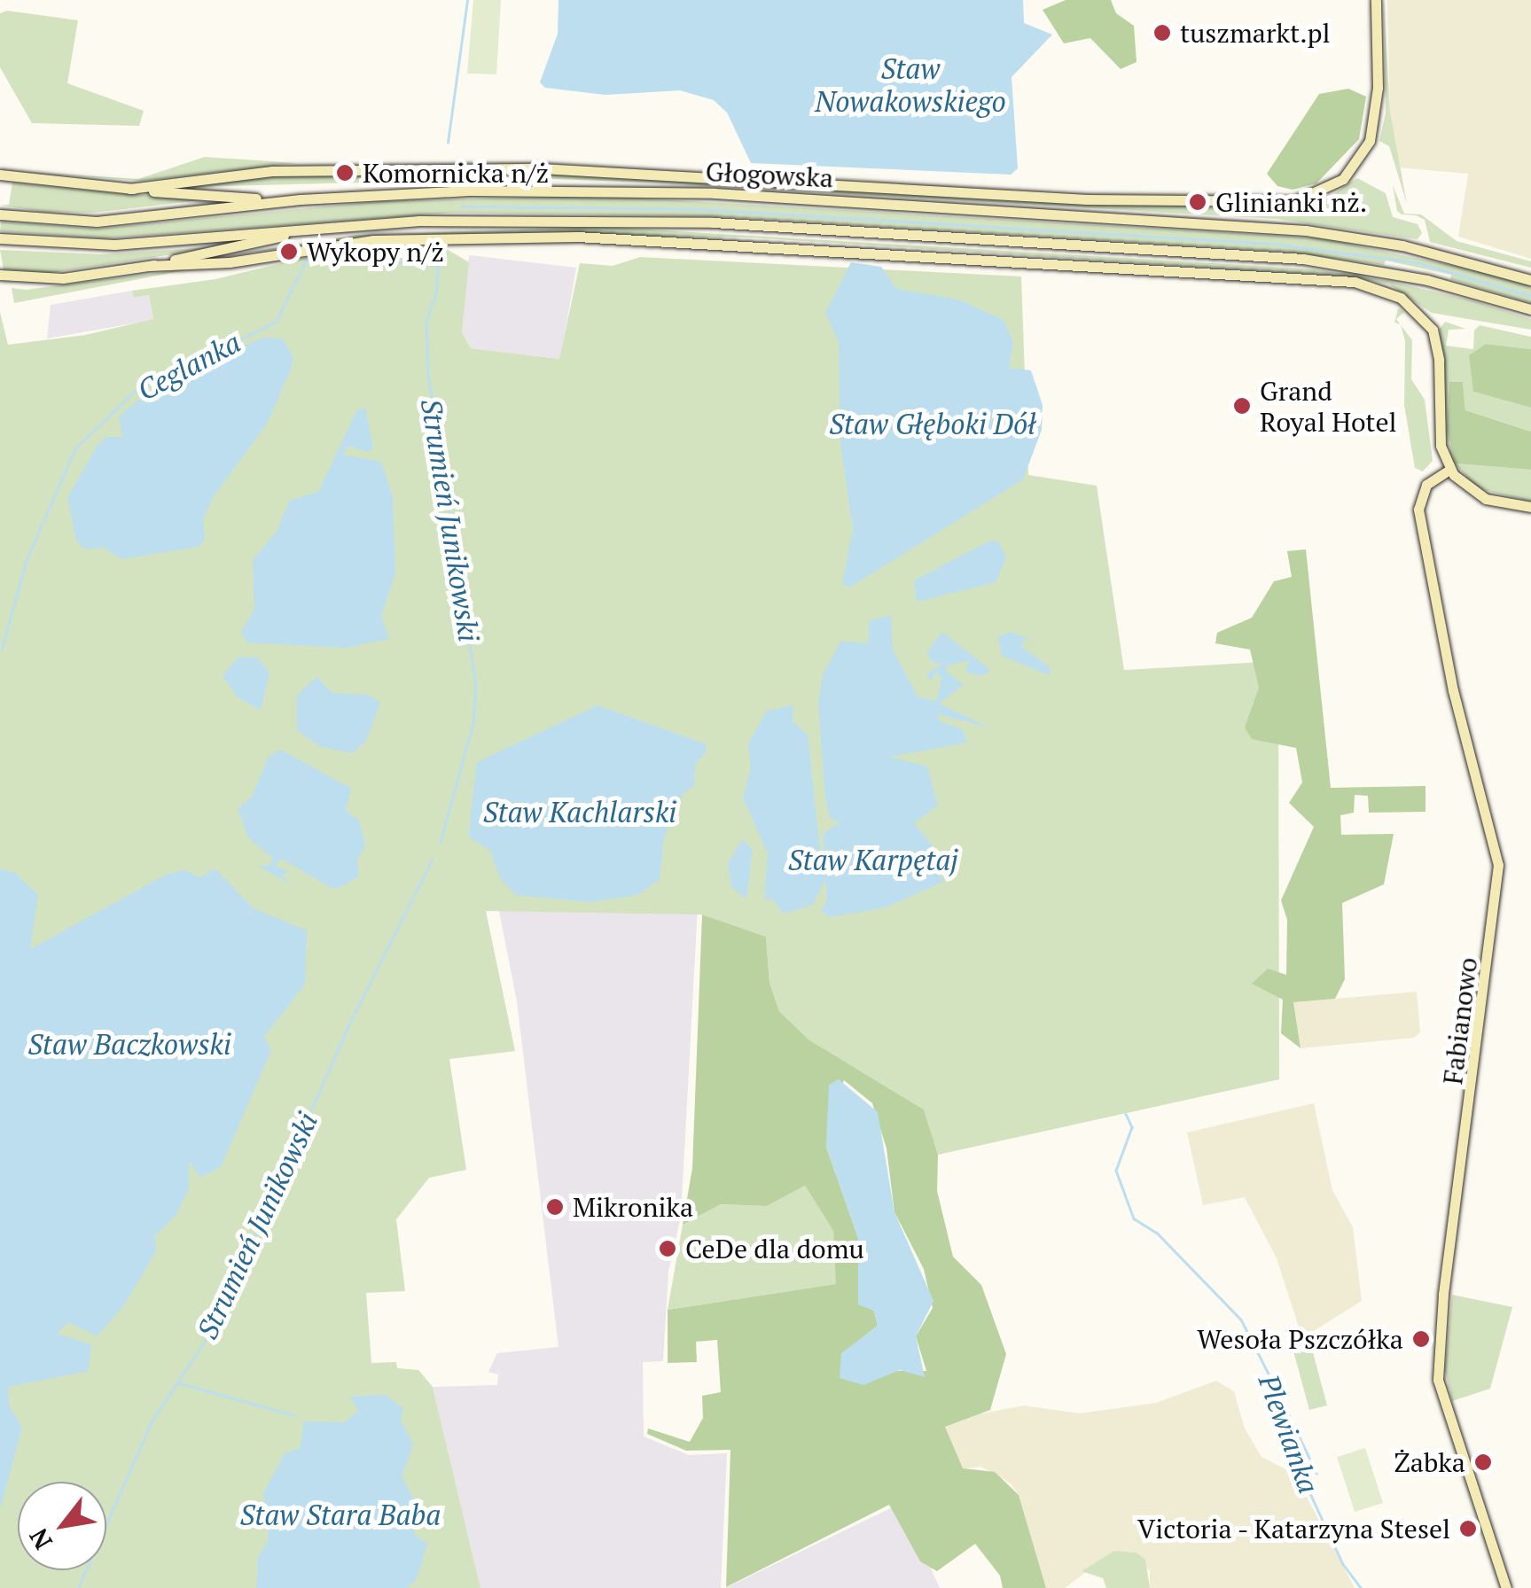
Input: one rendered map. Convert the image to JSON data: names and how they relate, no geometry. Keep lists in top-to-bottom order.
{
  "streets": {
    "street": ["Głogowska", "Fabianowo"]
  },
  "water": [
    "Staw Nowakowskiego",
    "Ceglanka",
    "Staw Głęboki Dół",
    "Strumień Junikowski",
    "Staw Kachlarski",
    "Staw Karpętaj",
    "Staw Baczkowski",
    "Plewianka",
    "Staw Stara Baba"
  ],
  "places": [
    "tuszmarkt.pl",
    "Komornicka n/ż",
    "Glinianki nż.",
    "Wykopy n/ż",
    "Grand Royal Hotel",
    "Mikronika",
    "CeDe dla domu",
    "Wesoła Pszczółka",
    "Żabka",
    "Victoria - Katarzyna Stesel"
  ],
  "north": "bottom left"
}
